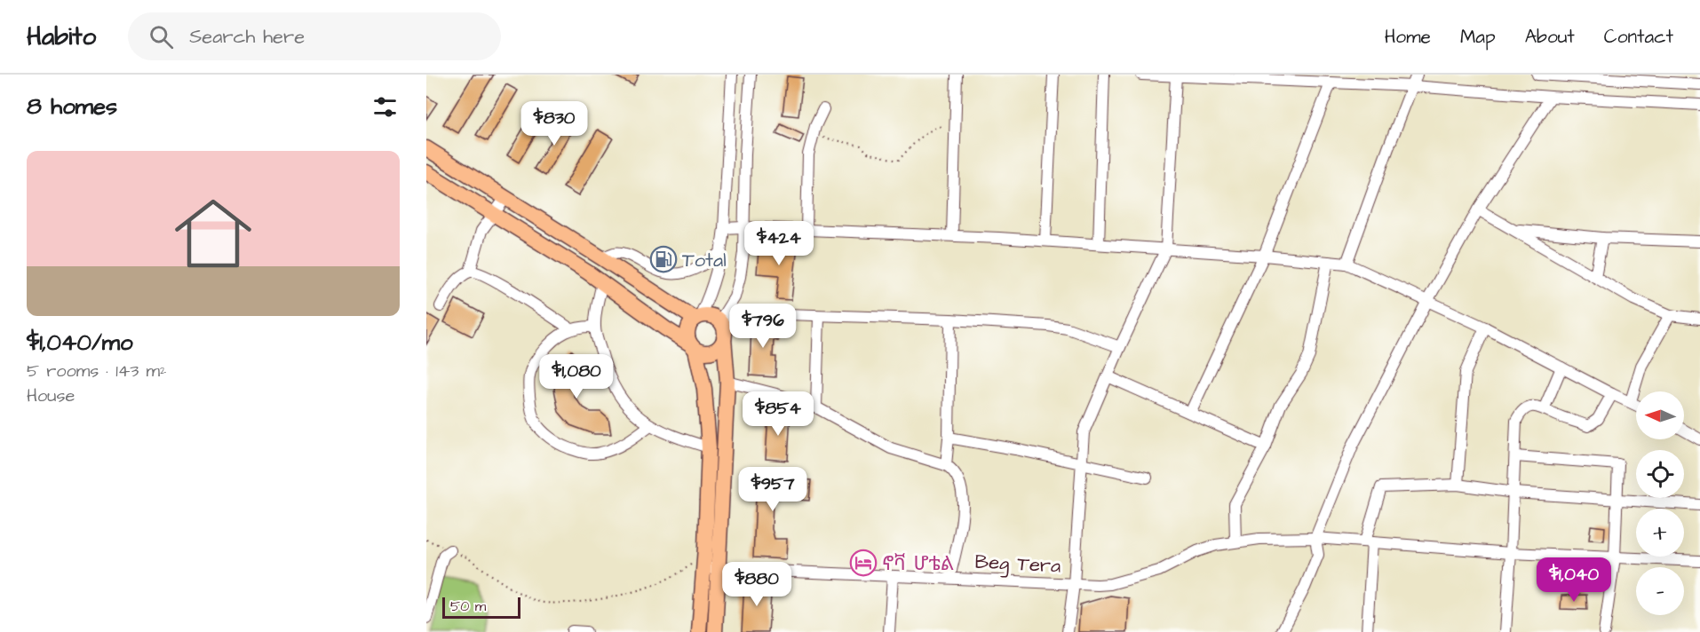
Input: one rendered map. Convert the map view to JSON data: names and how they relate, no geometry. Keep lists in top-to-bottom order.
{
  "streets": {
    "street": ["Beg Tera"]
  },
  "places": {
    "fuel station": ["Total"],
    "hotel": ["ኖቫ ሆቴል"]
  },
  "scale_bar": "50 m",
  "north": "left",
  "page": {
    "header": "Habito",
    "search": "Search here",
    "nav": [
      "Home",
      "Map",
      "About",
      "Contact"
    ],
    "heading": "8 homes",
    "price": [
      "$830",
      "$424",
      "$796",
      "$1,080",
      "$854",
      "$957",
      "$1,040",
      "$880"
    ],
    "list": [
      {
        "name": "$1,040/mo",
        "note": "5 rooms · 143 m² · House"
      }
    ],
    "map_buttons": ["+", "−"],
    "scale": "50 m"
  }
}
